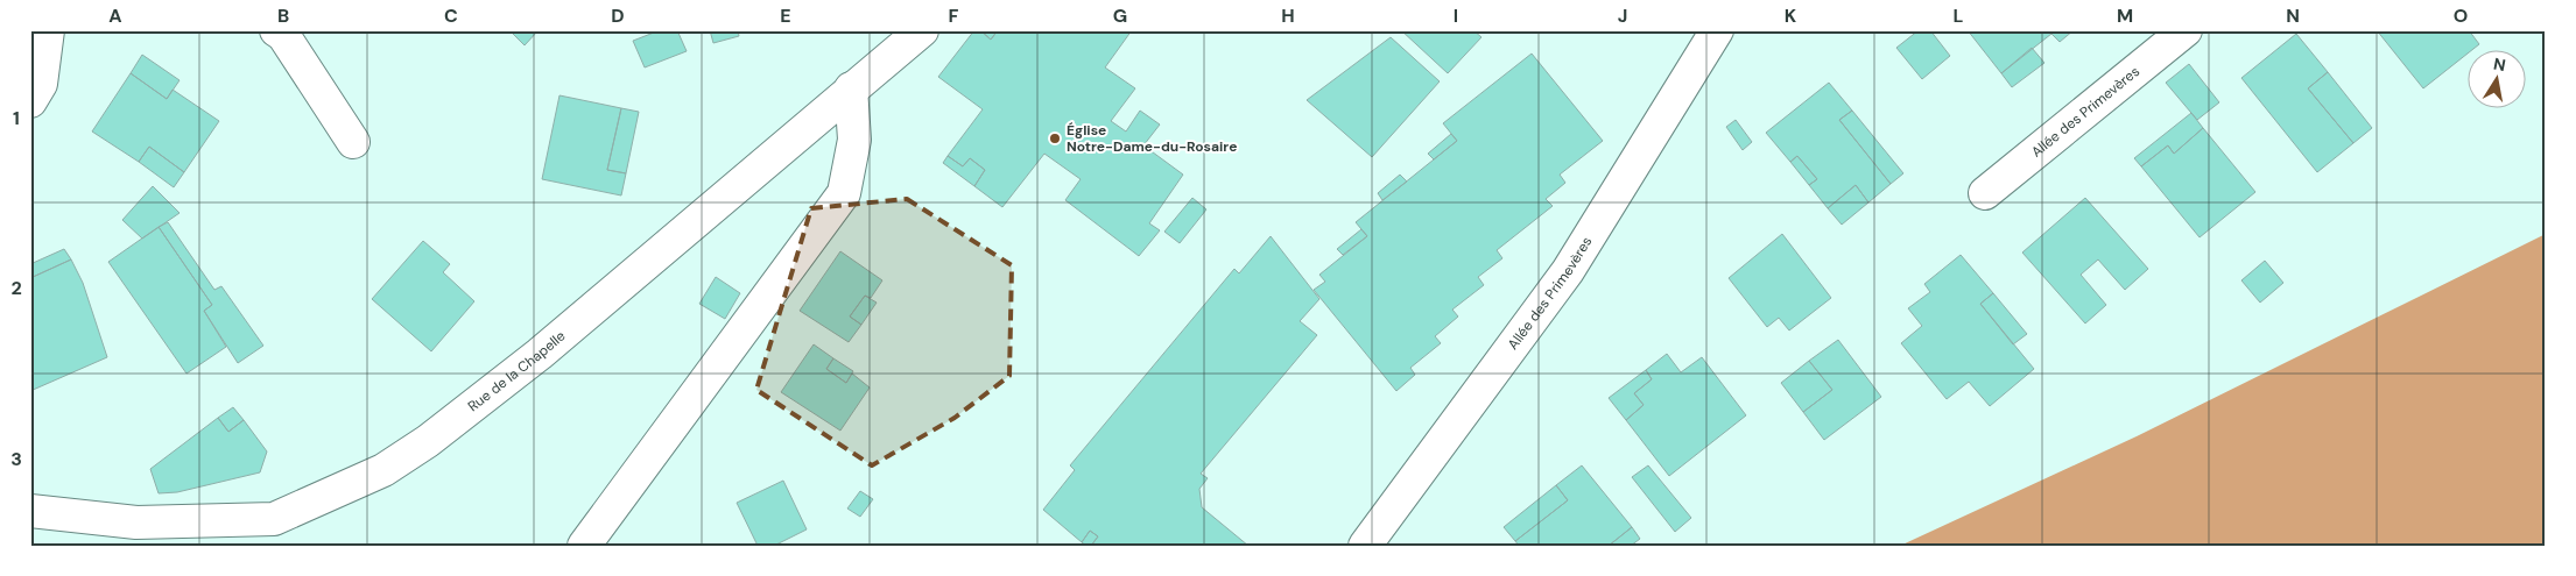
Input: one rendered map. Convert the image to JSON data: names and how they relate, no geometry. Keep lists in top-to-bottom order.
{
  "streets": {
    "street": ["Allée des Primevères", "Rue de la Chapelle"]
  },
  "places": ["Église Notre-Dame-du-Rosaire"],
  "north": "top",
  "grid": {
    "columns": [
      "A",
      "B",
      "C",
      "D",
      "E",
      "F",
      "G",
      "H",
      "I",
      "J",
      "K",
      "L",
      "M",
      "N",
      "O"
    ],
    "rows": ["1", "2", "3"]
  }
}
